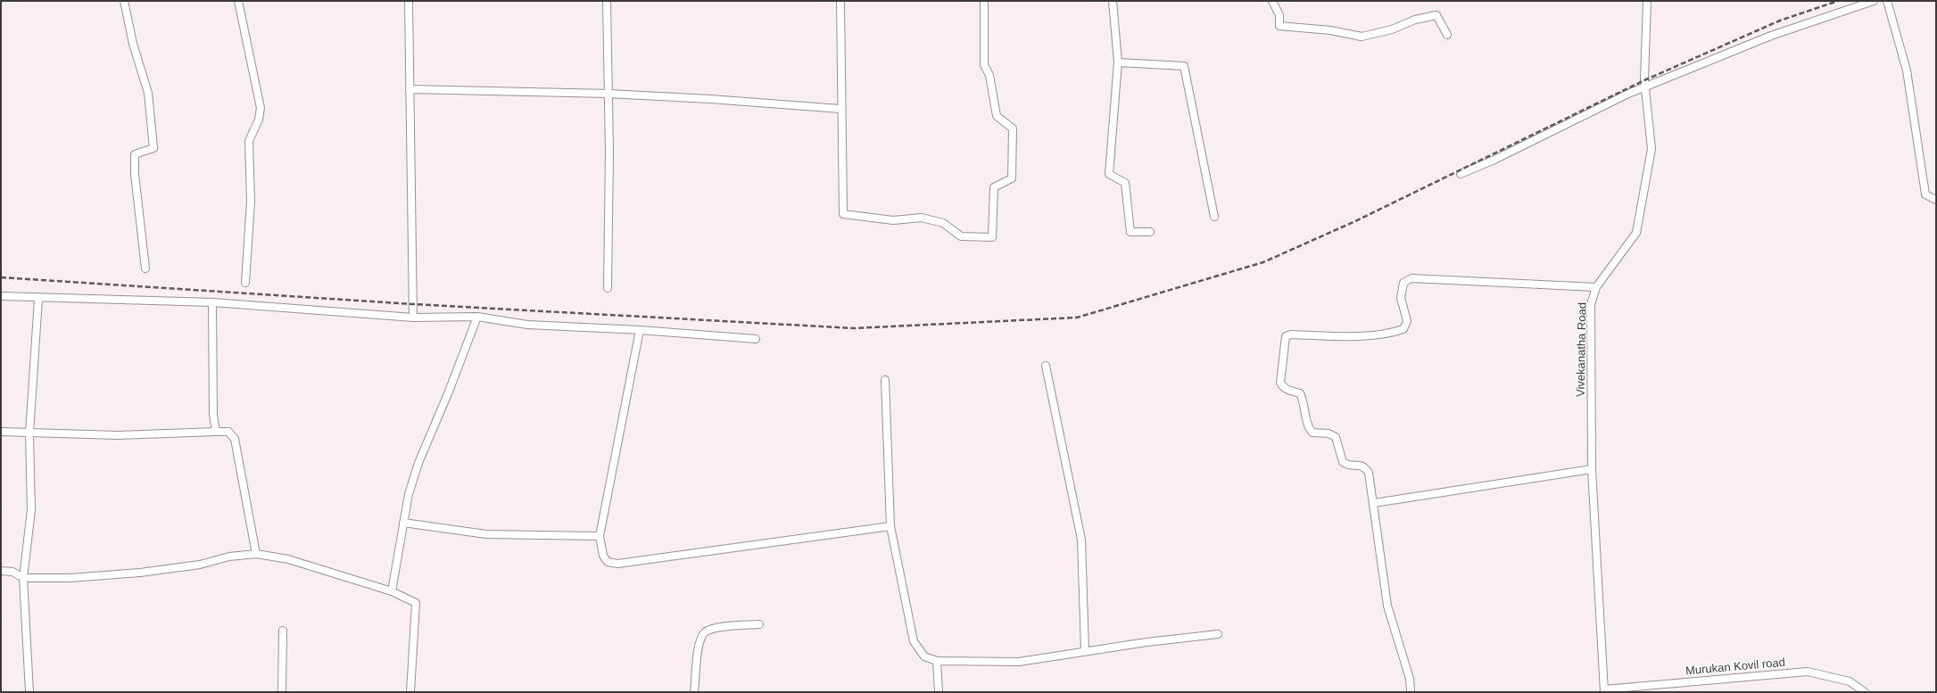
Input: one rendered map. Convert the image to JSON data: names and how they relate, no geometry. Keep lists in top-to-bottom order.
{
  "streets": {
    "street": ["Vivekanatha Road", "Murukan Kovil road"]
  },
  "crossings": [
    ["Vivekanatha Road", "Murukan Kovil road"]
  ]
}
